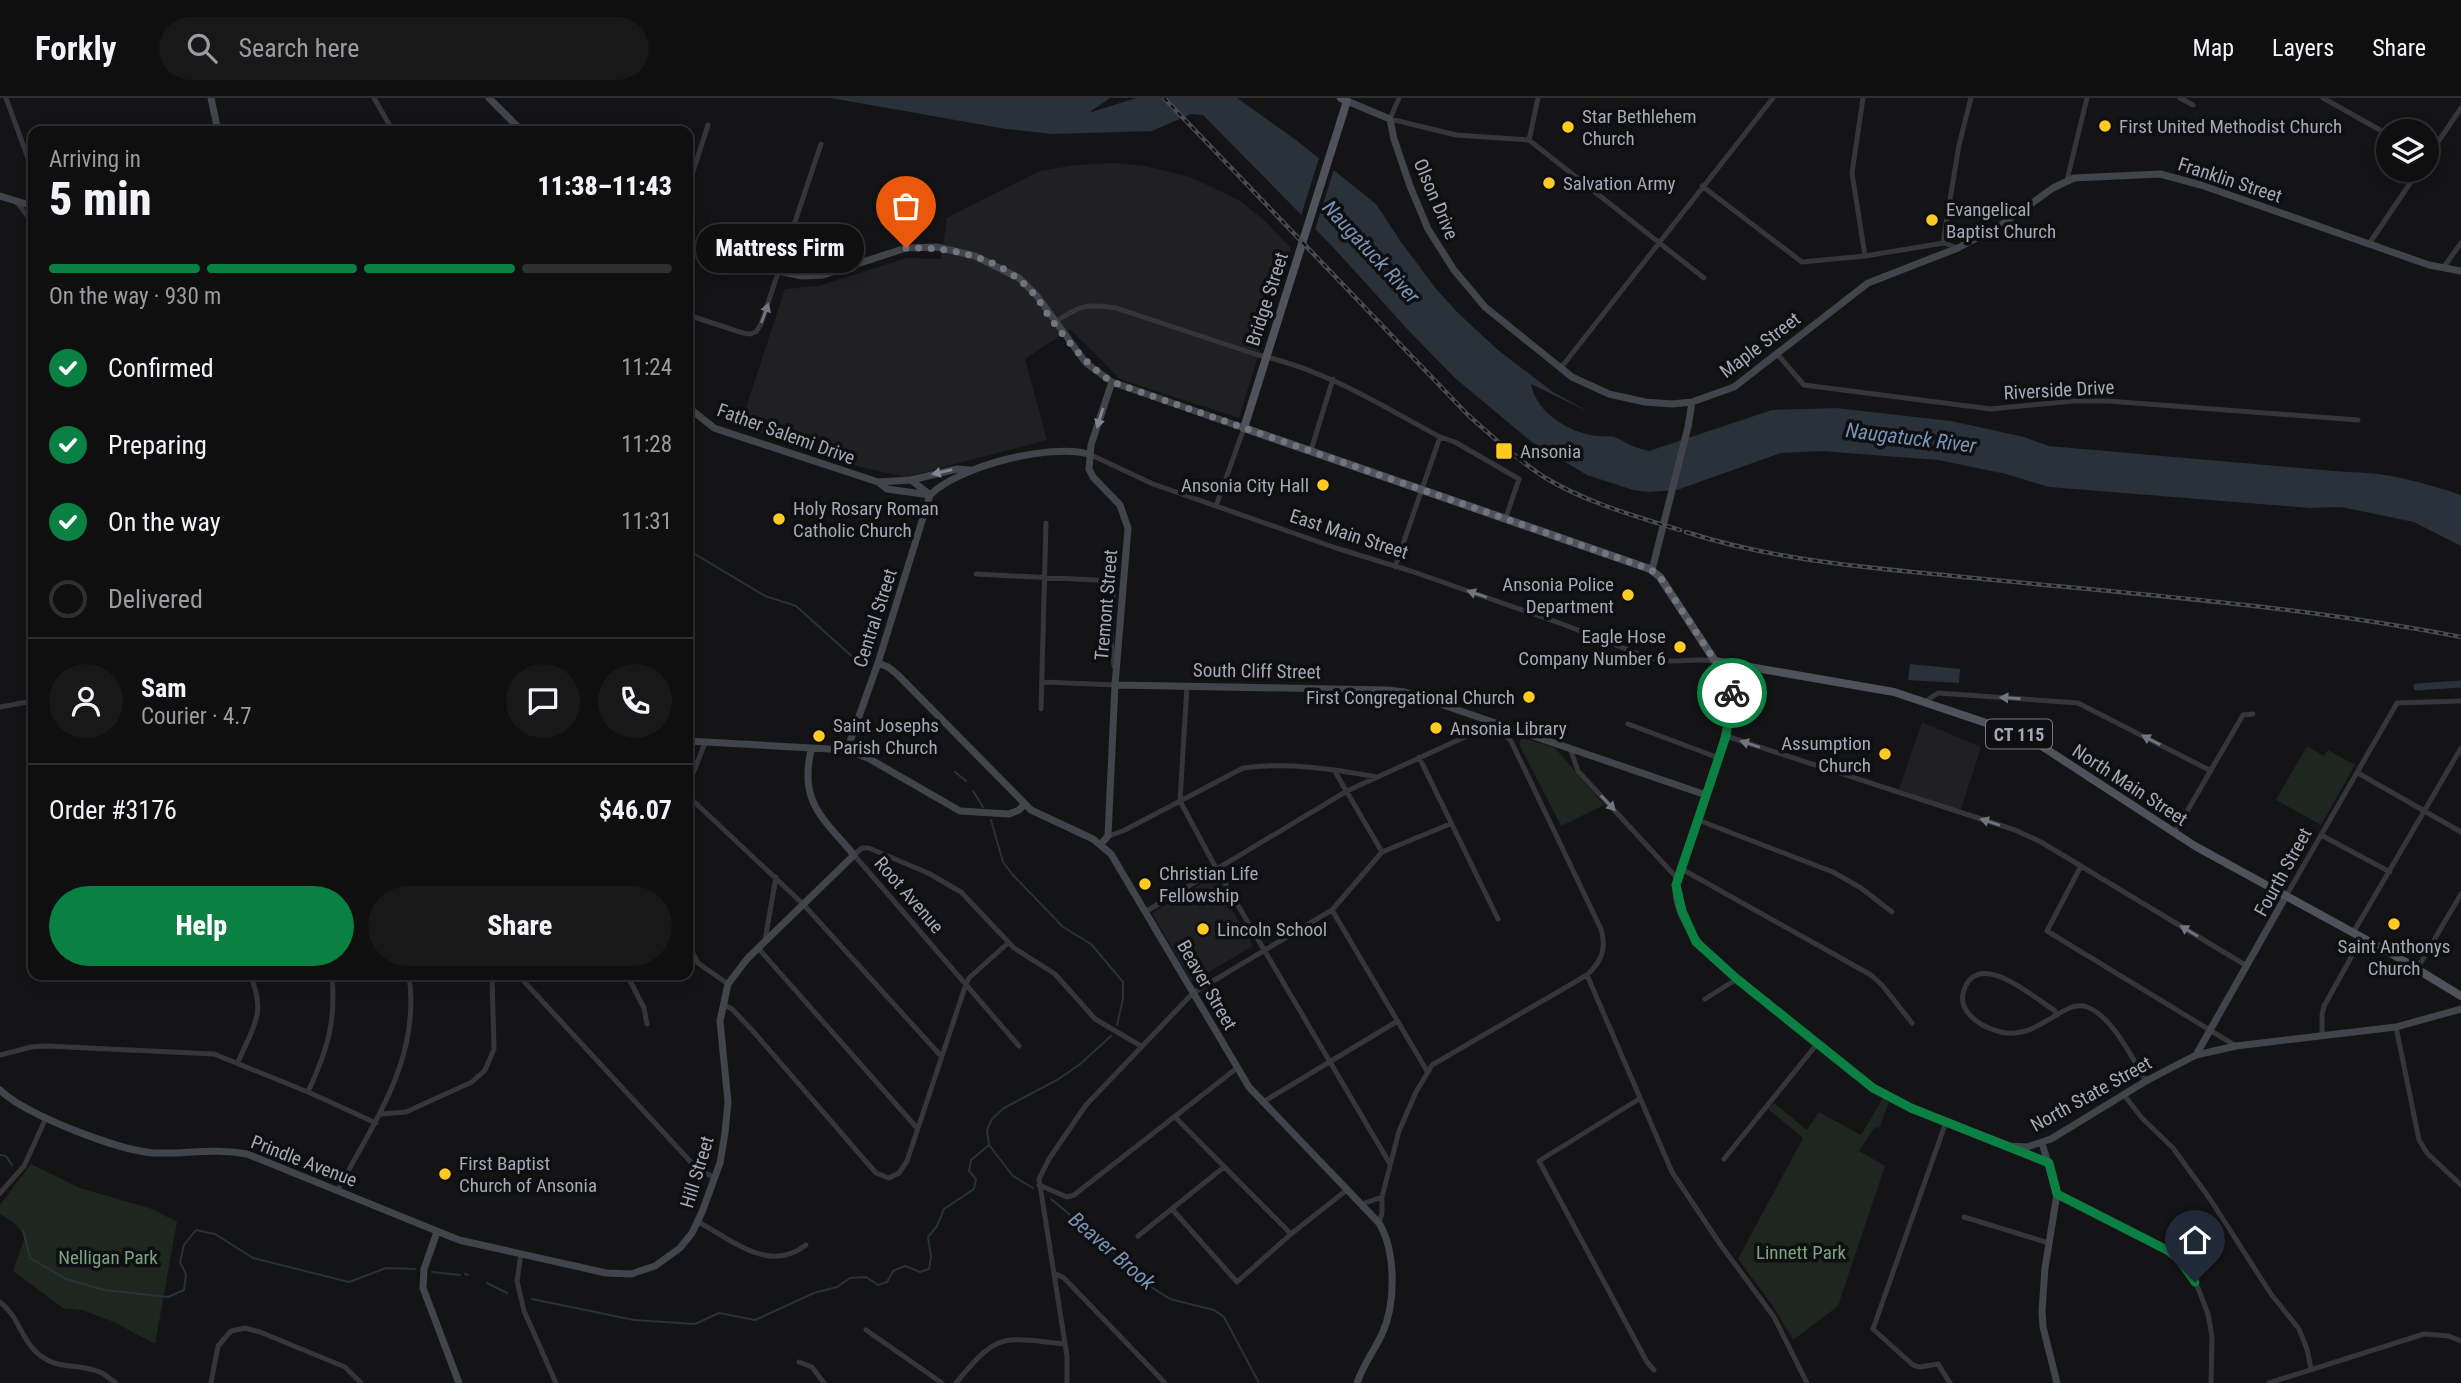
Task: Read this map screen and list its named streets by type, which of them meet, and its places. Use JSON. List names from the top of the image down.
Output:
{
  "streets": {
    "main road": [
      "Franklin Street",
      "Olson Drive",
      "Bridge Street",
      "Maple Street",
      "Father Salemi Drive",
      "East Main Street",
      "Tremont Street",
      "Central Street",
      "South Cliff Street",
      "CT 115",
      "North Main Street",
      "Fourth Street",
      "Root Avenue",
      "Beaver Street",
      "North State Street",
      "Prindle Avenue",
      "Hill Street"
    ],
    "street": ["Riverside Drive"]
  },
  "crossings": [
    ["Bridge Street", "East Main Street"],
    ["Maple Street", "Riverside Drive"],
    ["Father Salemi Drive", "East Main Street"],
    ["Father Salemi Drive", "Central Street"],
    ["East Main Street", "Tremont Street"],
    ["East Main Street", "Central Street"],
    ["East Main Street", "North Main Street"],
    ["Tremont Street", "South Cliff Street"],
    ["Central Street", "Beaver Street"],
    ["North Main Street", "Fourth Street"],
    ["Fourth Street", "North State Street"],
    ["Root Avenue", "Hill Street"],
    ["Prindle Avenue", "Hill Street"]
  ],
  "one_way": ["East Main Street"],
  "water": ["Naugatuck River", "Beaver Brook"],
  "parks": ["Linnett Park", "Nelligan Park"],
  "places": {
    "other": [
      "First United Methodist Church",
      "Star Bethlehem Church",
      "Salvation Army",
      "Evangelical Baptist Church",
      "Mattress Firm",
      "Ansonia City Hall",
      "Holy Rosary Roman Catholic Church",
      "Ansonia Police Department",
      "Eagle Hose Company Number 6",
      "First Congregational Church",
      "Ansonia Library",
      "Saint Josephs Parish Church",
      "Assumption Church",
      "Christian Life Fellowship",
      "Saint Anthonys Church",
      "Lincoln School",
      "First Baptist Church of Ansonia"
    ],
    "transit": ["Ansonia"]
  },
  "page": {
    "header": "Forkly",
    "search": "Search here",
    "nav": ["Map", "Layers", "Share"],
    "heading": ["5 min", "Arriving in", "11:38–11:43"],
    "panel": [
      "Sam",
      "Courier · 4.7",
      "Order #3176",
      "$46.07"
    ],
    "bubble": "Mattress Firm",
    "bar": "On the way · 930 m",
    "list": [
      ["Confirmed", "11:24"],
      ["Preparing", "11:28"],
      ["On the way", "11:31"],
      "Delivered"
    ],
    "buttons": ["Help", "Share"]
  }
}
